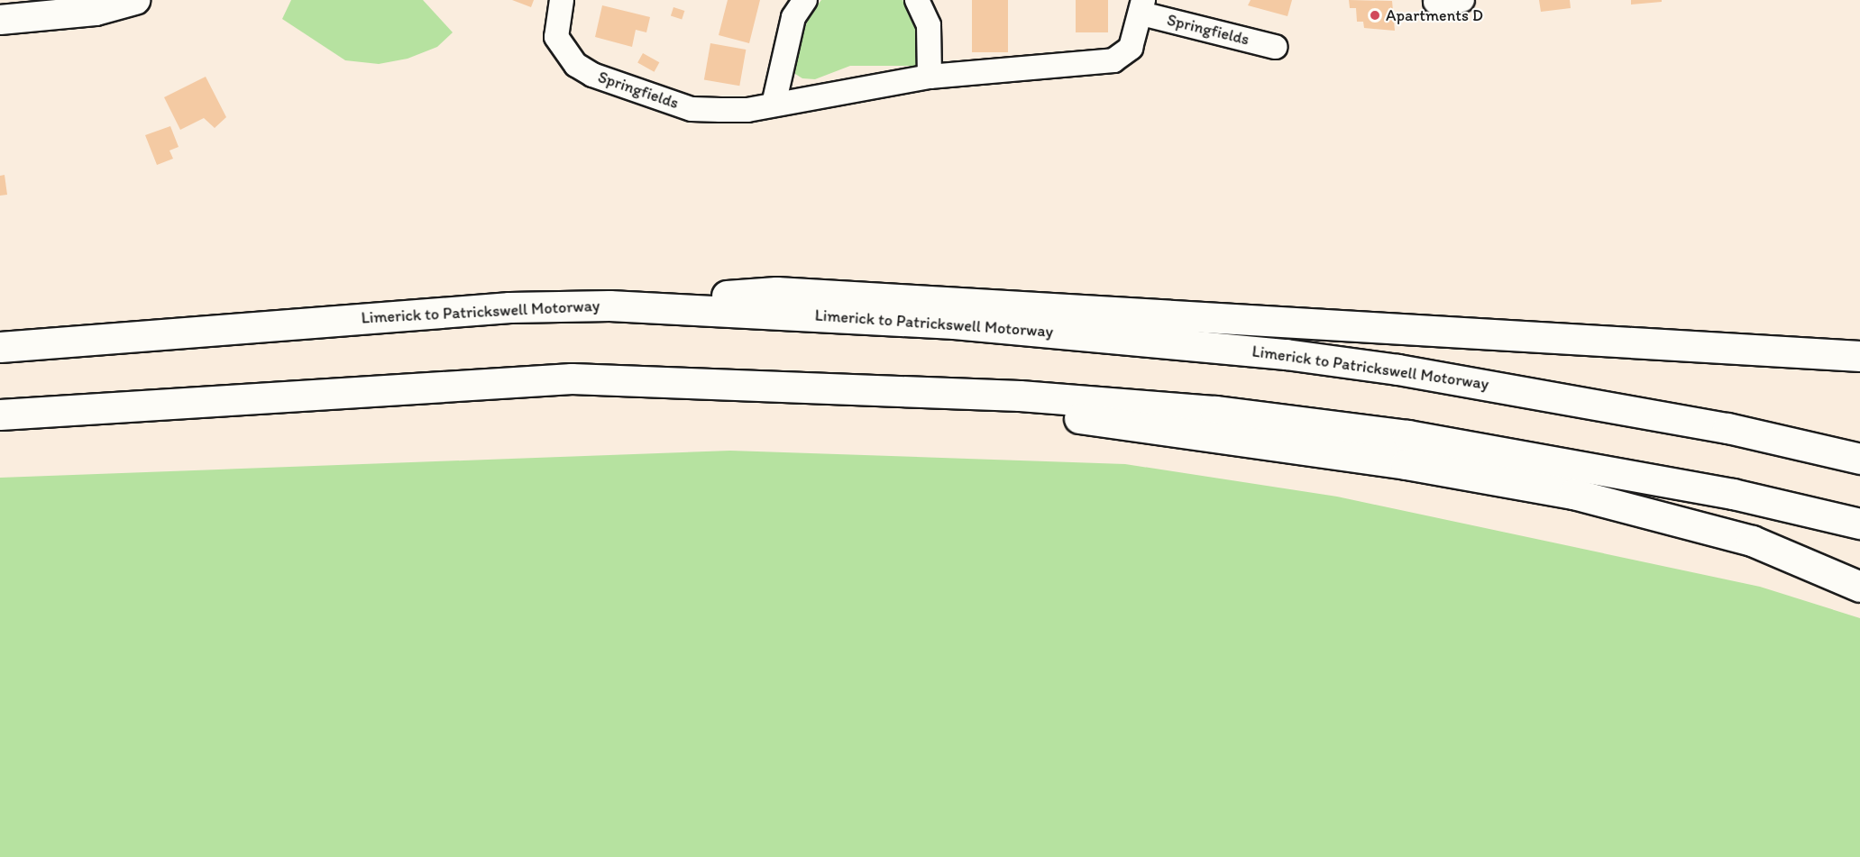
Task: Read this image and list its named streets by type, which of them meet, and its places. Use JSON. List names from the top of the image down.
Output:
{
  "streets": {
    "highway": ["Limerick to Patrickswell Motorway"],
    "street": ["Springfields"]
  },
  "places": ["Apartments D"]
}
